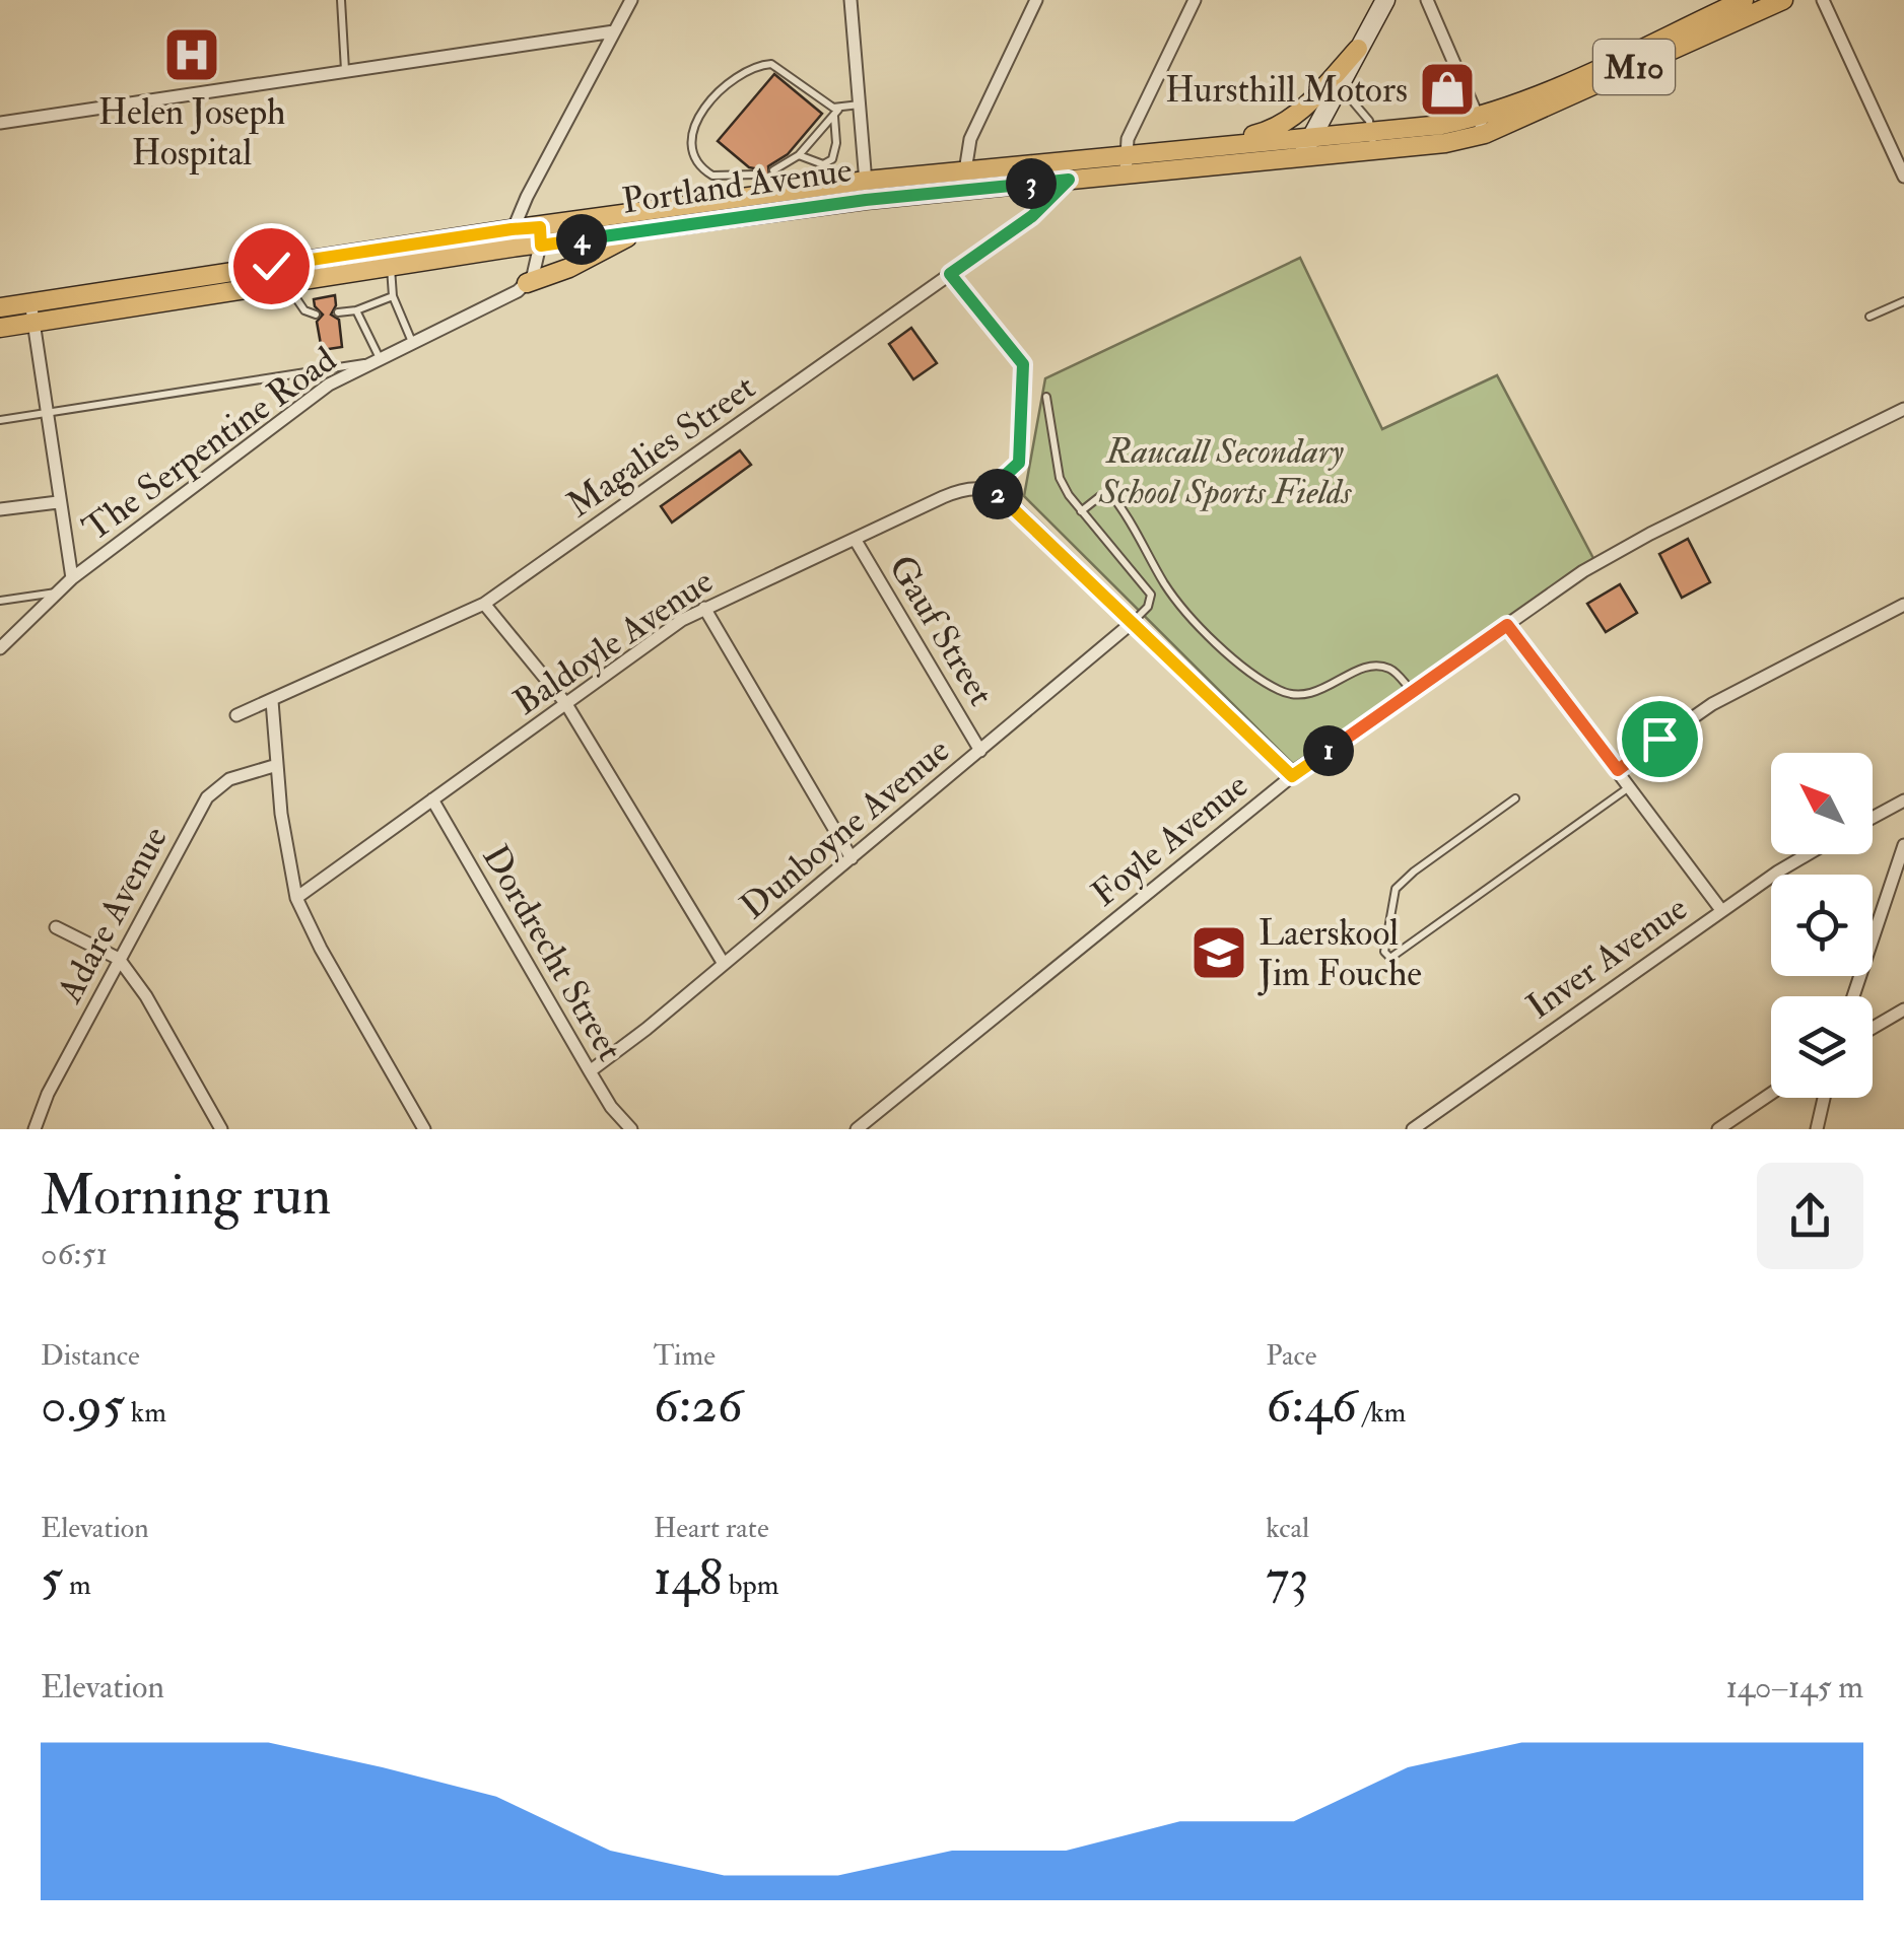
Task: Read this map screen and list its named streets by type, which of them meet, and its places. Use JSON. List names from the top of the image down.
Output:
{
  "streets": {
    "main road": ["M10", "Portland Avenue"],
    "street": [
      "The Serpentine Road",
      "Magalies Street",
      "Gauf Street",
      "Baldoyle Avenue",
      "Dunboyne Avenue",
      "Foyle Avenue",
      "Adare Avenue",
      "Dordrecht Street",
      "Inver Avenue"
    ]
  },
  "crossings": [
    ["M10", "Portland Avenue"],
    ["Portland Avenue", "Magalies Street"],
    ["Gauf Street", "Baldoyle Avenue"],
    ["Gauf Street", "Dunboyne Avenue"],
    ["Baldoyle Avenue", "Dordrecht Street"],
    ["Dunboyne Avenue", "Dordrecht Street"]
  ],
  "parks": ["Raucall Secondary School Sports Fields"],
  "places": {
    "hospital": ["Helen Joseph Hospital"],
    "shop": ["Hursthill Motors"],
    "school or university": ["Laerskool Jim Fouche"]
  },
  "north": "top left",
  "page": {
    "pins": [
      "3",
      "4",
      "2",
      "1"
    ],
    "heading": ["Morning run", "06:51"],
    "stats": [
      ["Distance", "0.95 km"],
      ["Time", "6:26"],
      ["Pace", "6:46 /km"],
      ["Elevation", "5 m"],
      ["Heart rate", "148 bpm"],
      ["kcal", "73"]
    ],
    "chart": ["Elevation", "140–145 m"]
  }
}
